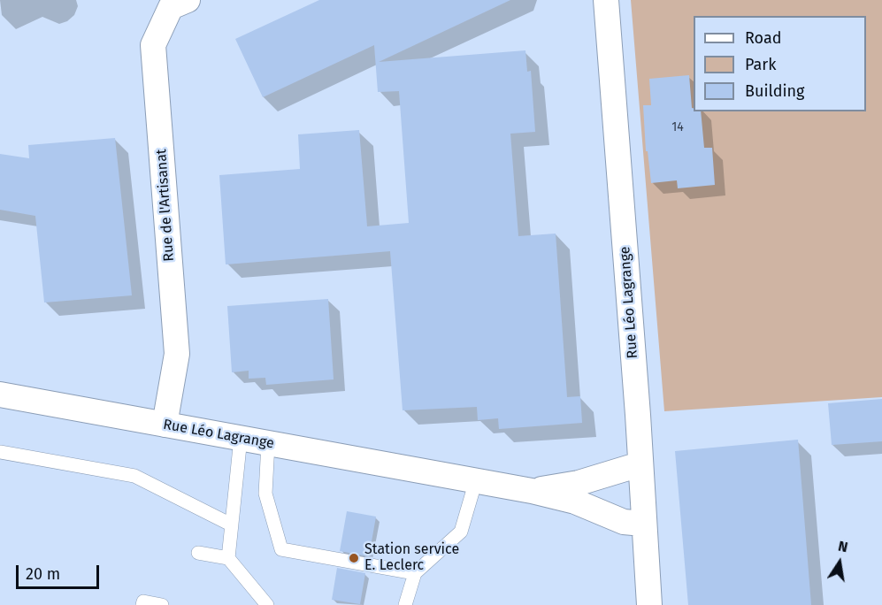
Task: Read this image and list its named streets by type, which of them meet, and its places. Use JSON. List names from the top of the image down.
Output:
{
  "streets": {
    "street": ["Rue de l'Artisanat", "Rue Léo Lagrange"]
  },
  "crossings": [
    ["Rue de l'Artisanat", "Rue Léo Lagrange"]
  ],
  "places": ["Station service E. Leclerc"],
  "house_numbers": ["14"],
  "legend": ["Road", "Park", "Building"],
  "scale_bar": "20 m",
  "north": "top"
}
